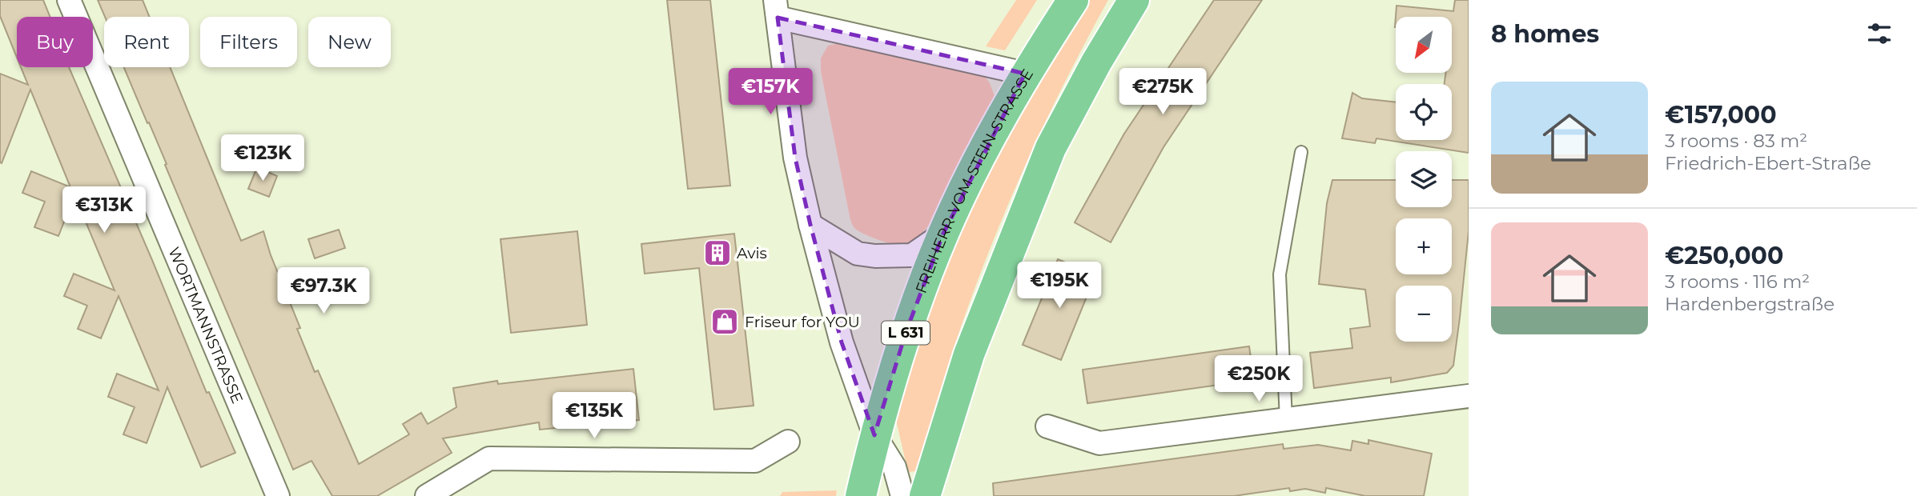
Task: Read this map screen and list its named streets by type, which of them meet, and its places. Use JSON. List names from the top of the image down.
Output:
{
  "streets": {
    "main road": ["FREIHERR-VOM-STEIN-STRASSE", "L 631"],
    "street": ["WORTMANNSTRASSE"]
  },
  "crossings": [
    ["FREIHERR-VOM-STEIN-STRASSE", "L 631"]
  ],
  "places": {
    "building": ["Avis"],
    "shop": ["Friseur for YOU"]
  },
  "north": "bottom left",
  "page": {
    "heading": "8 homes",
    "map_buttons": ["+", "−"],
    "chip": [
      "Buy",
      "Rent",
      "Filters",
      "New"
    ],
    "list": [
      {
        "name": "€157,000",
        "note": "3 rooms · 83 m² · Friedrich-Ebert-Straße"
      },
      {
        "name": "€250,000",
        "note": "3 rooms · 116 m² · Hardenbergstraße"
      }
    ],
    "price": [
      "€157K",
      "€275K",
      "€123K",
      "€313K",
      "€195K",
      "€97.3K",
      "€250K",
      "€135K"
    ]
  }
}
